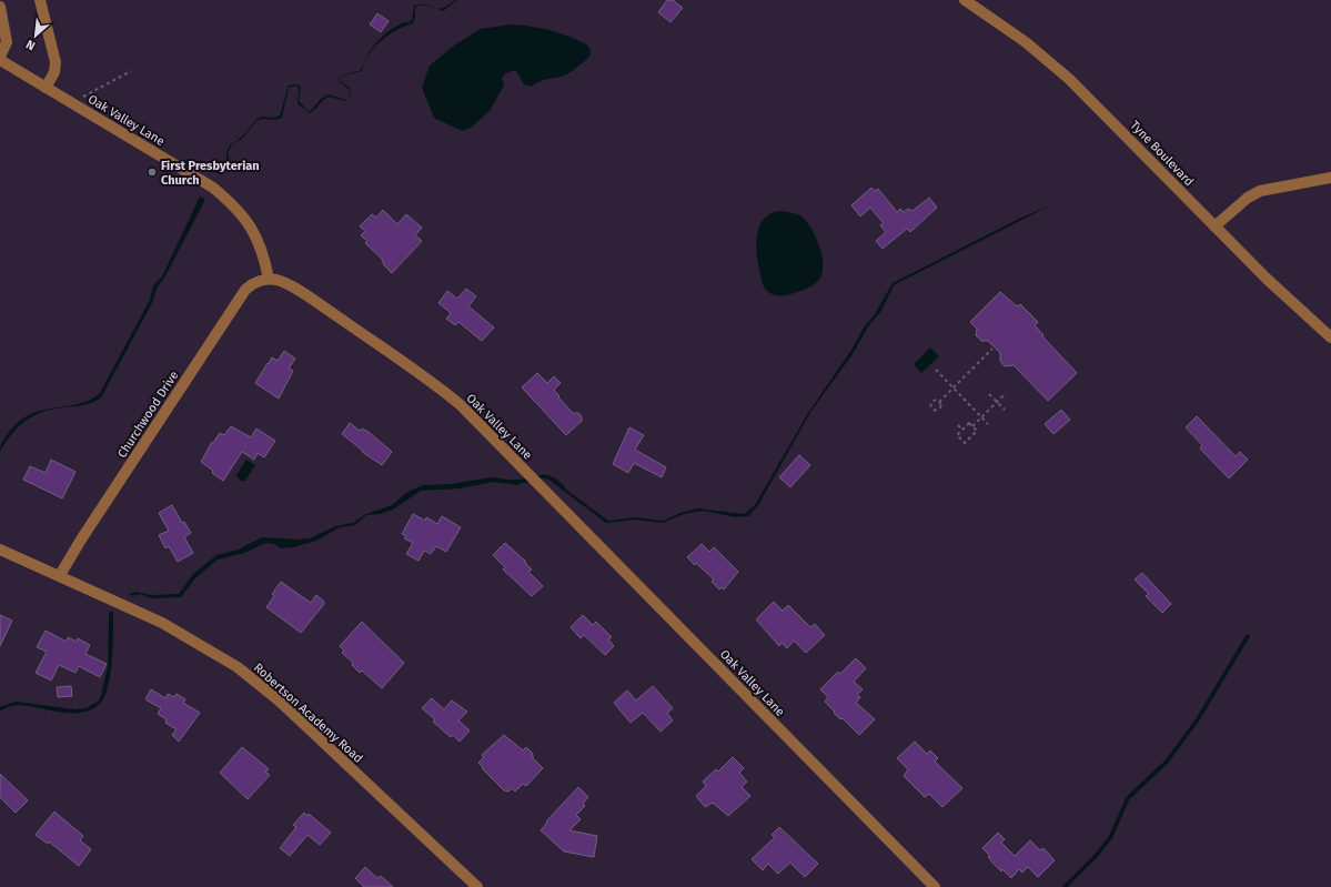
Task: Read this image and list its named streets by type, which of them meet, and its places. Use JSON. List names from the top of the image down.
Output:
{
  "streets": {
    "street": [
      "Oak Valley Lane",
      "Tyne Boulevard",
      "Churchwood Drive",
      "Robertson Academy Road"
    ]
  },
  "crossings": [
    ["Oak Valley Lane", "Churchwood Drive"],
    ["Churchwood Drive", "Robertson Academy Road"]
  ],
  "places": ["First Presbyterian Church"],
  "north": "bottom left"
}
